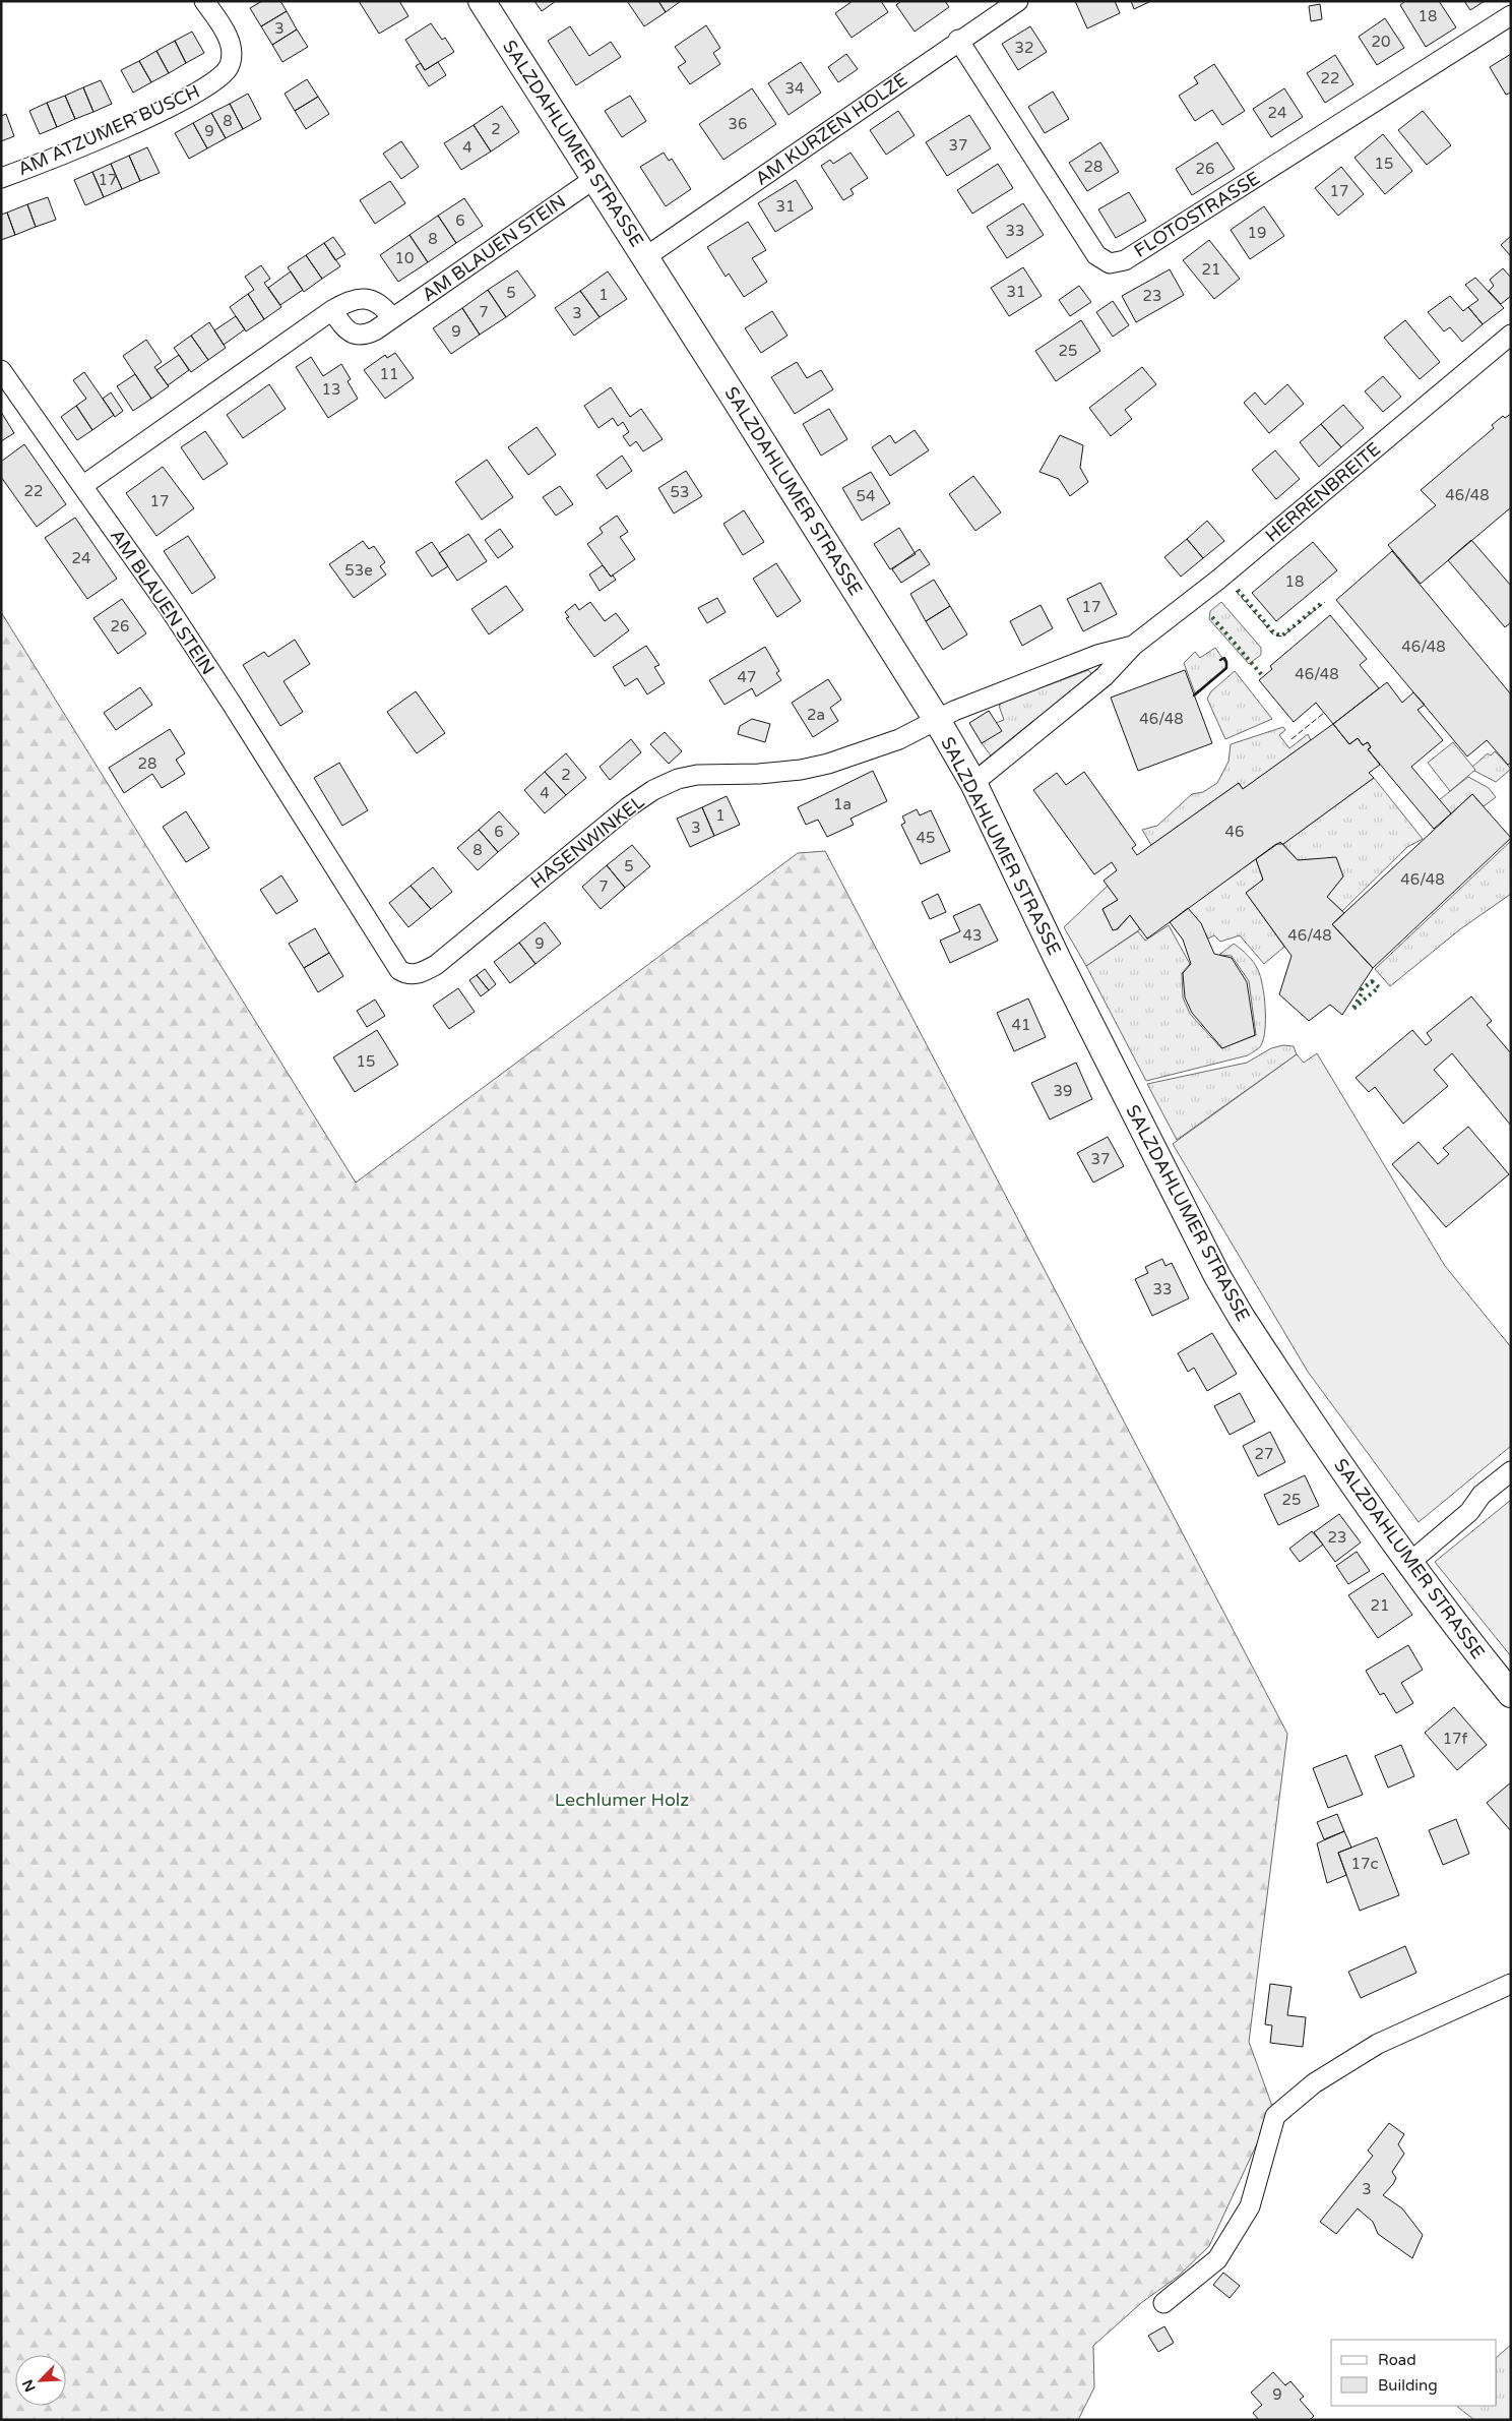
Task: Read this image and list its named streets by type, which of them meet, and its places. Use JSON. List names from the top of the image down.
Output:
{
  "streets": {
    "main road": ["SALZDAHLUMER STRASSE"],
    "street": [
      "AM KURZEN HOLZE",
      "AM ATZUMER BUSCH",
      "FLOTOSTRASSE",
      "AM BLAUEN STEIN",
      "HERRENBREITE",
      "HASENWINKEL"
    ]
  },
  "crossings": [
    ["AM KURZEN HOLZE", "SALZDAHLUMER STRASSE"],
    ["AM KURZEN HOLZE", "FLOTOSTRASSE"],
    ["SALZDAHLUMER STRASSE", "AM BLAUEN STEIN"],
    ["SALZDAHLUMER STRASSE", "HERRENBREITE"],
    ["SALZDAHLUMER STRASSE", "HASENWINKEL"],
    ["AM BLAUEN STEIN", "HASENWINKEL"],
    ["HERRENBREITE", "HASENWINKEL"]
  ],
  "parks": ["Lechlumer Holz"],
  "house_numbers": [
    "18",
    "3",
    "20",
    "32",
    "22",
    "34",
    "24",
    "8",
    "36",
    "2",
    "9",
    "37",
    "4",
    "15",
    "28",
    "26",
    "17",
    "17",
    "31",
    "6",
    "33",
    "19",
    "8",
    "10",
    "21",
    "31",
    "5",
    "1",
    "23",
    "7",
    "3",
    "9",
    "25",
    "11",
    "13",
    "22",
    "53",
    "46/48",
    "54",
    "17",
    "24",
    "53e",
    "18",
    "17",
    "26",
    "46/48",
    "46/48",
    "47",
    "2a",
    "46/48",
    "28",
    "2",
    "4",
    "1a",
    "1",
    "3",
    "6",
    "46",
    "45",
    "8",
    "5",
    "46/48",
    "7",
    "43",
    "46/48",
    "9",
    "41",
    "15",
    "39",
    "37",
    "33",
    "27",
    "25",
    "23",
    "21",
    "17f",
    "17c",
    "3",
    "9"
  ],
  "legend": ["Road", "Building"],
  "north": "bottom left"
}
